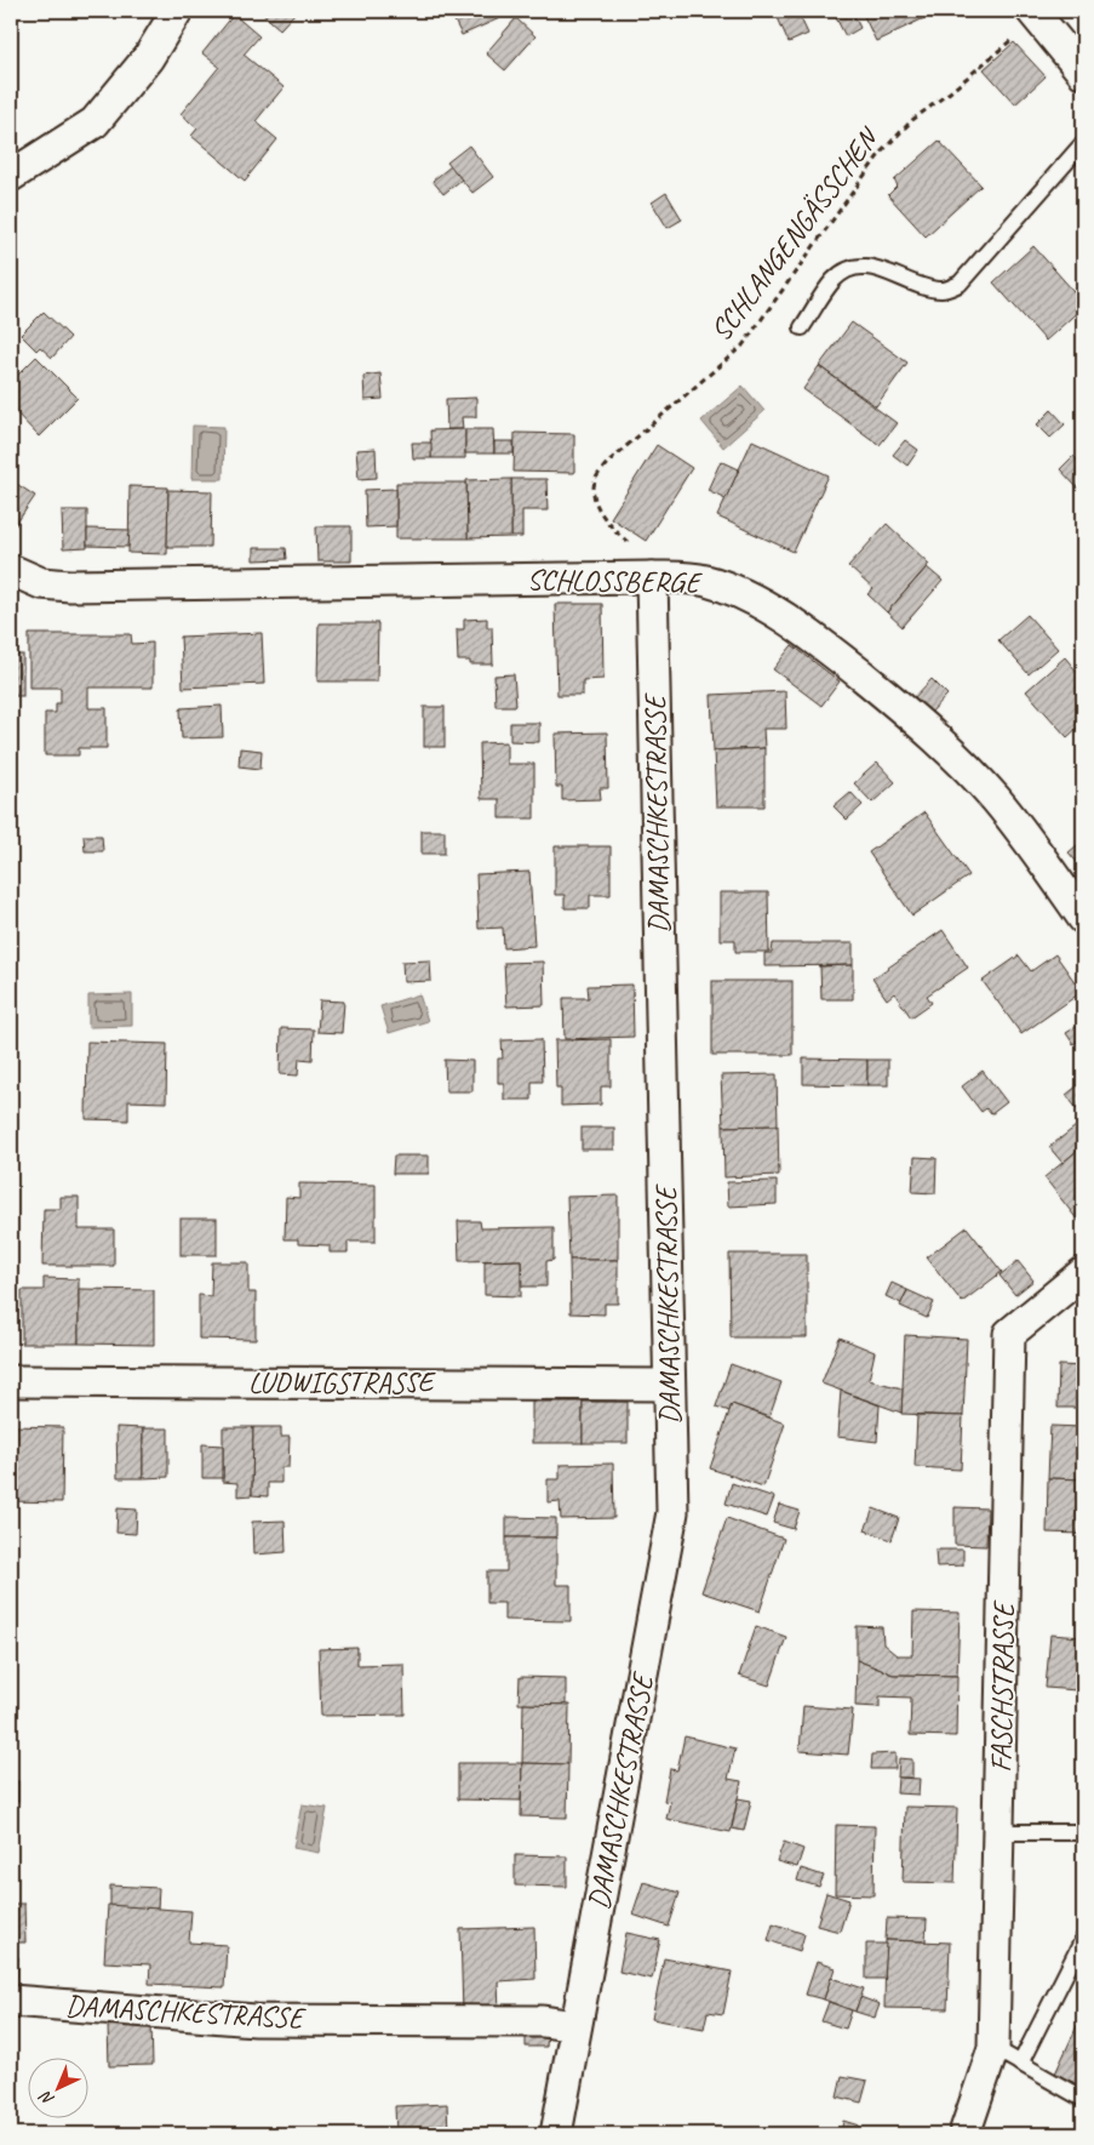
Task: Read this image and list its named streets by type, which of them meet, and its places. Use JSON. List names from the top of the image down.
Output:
{
  "streets": {
    "street": [
      "SCHLOSSBERGE",
      "DAMASCHKESTRASSE",
      "LUDWIGSTRASSE",
      "FASCHSTRASSE"
    ],
    "path": ["SCHLANGENGÄSSCHEN"]
  },
  "crossings": [
    ["SCHLANGENGÄSSCHEN", "SCHLOSSBERGE"],
    ["SCHLANGENGÄSSCHEN", "DAMASCHKESTRASSE"],
    ["SCHLOSSBERGE", "DAMASCHKESTRASSE"],
    ["DAMASCHKESTRASSE", "LUDWIGSTRASSE"]
  ],
  "north": "bottom left"
}
